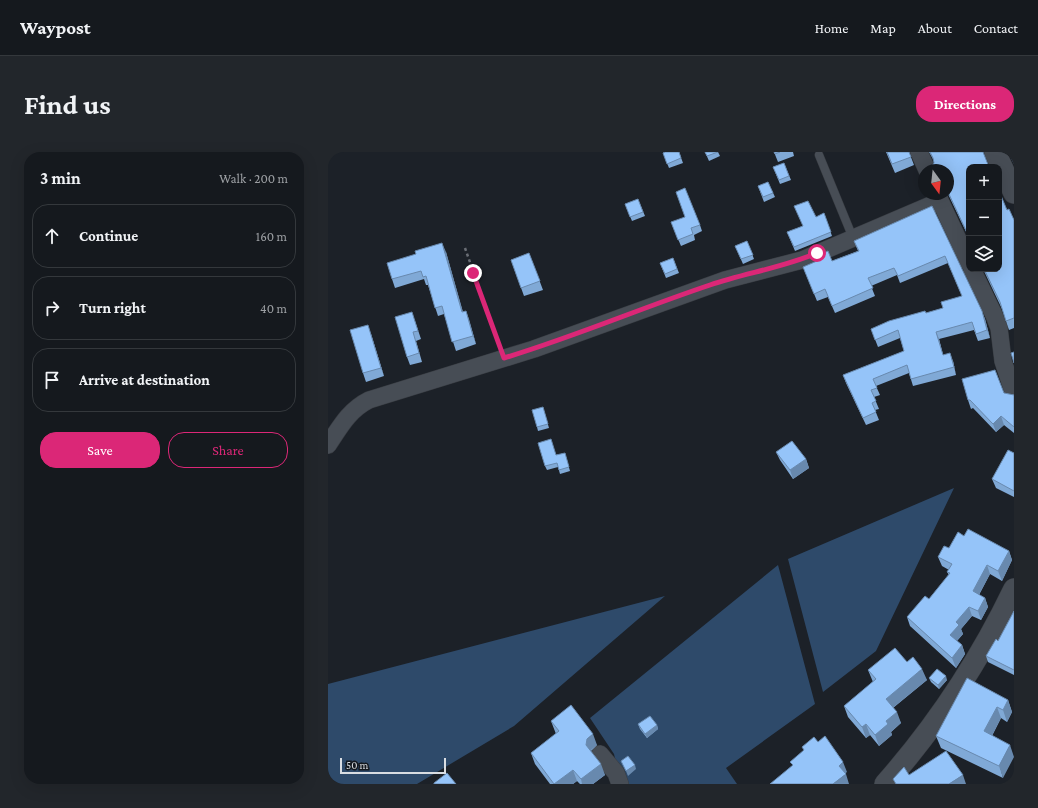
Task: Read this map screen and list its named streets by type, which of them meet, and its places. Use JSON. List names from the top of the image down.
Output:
{
  "scale_bar": "50 m",
  "north": "bottom",
  "page": {
    "header": "Waypost",
    "nav": [
      "Home",
      "Map",
      "About",
      "Contact"
    ],
    "buttons": [
      "Directions",
      ["Save", "Share"]
    ],
    "title": "Find us",
    "heading": ["3 min", "Walk · 200 m"],
    "map_buttons": ["+", "−"],
    "list": [
      ["Continue", "160 m"],
      ["Turn right", "40 m"],
      "Arrive at destination"
    ],
    "scale": "50 m"
  }
}
